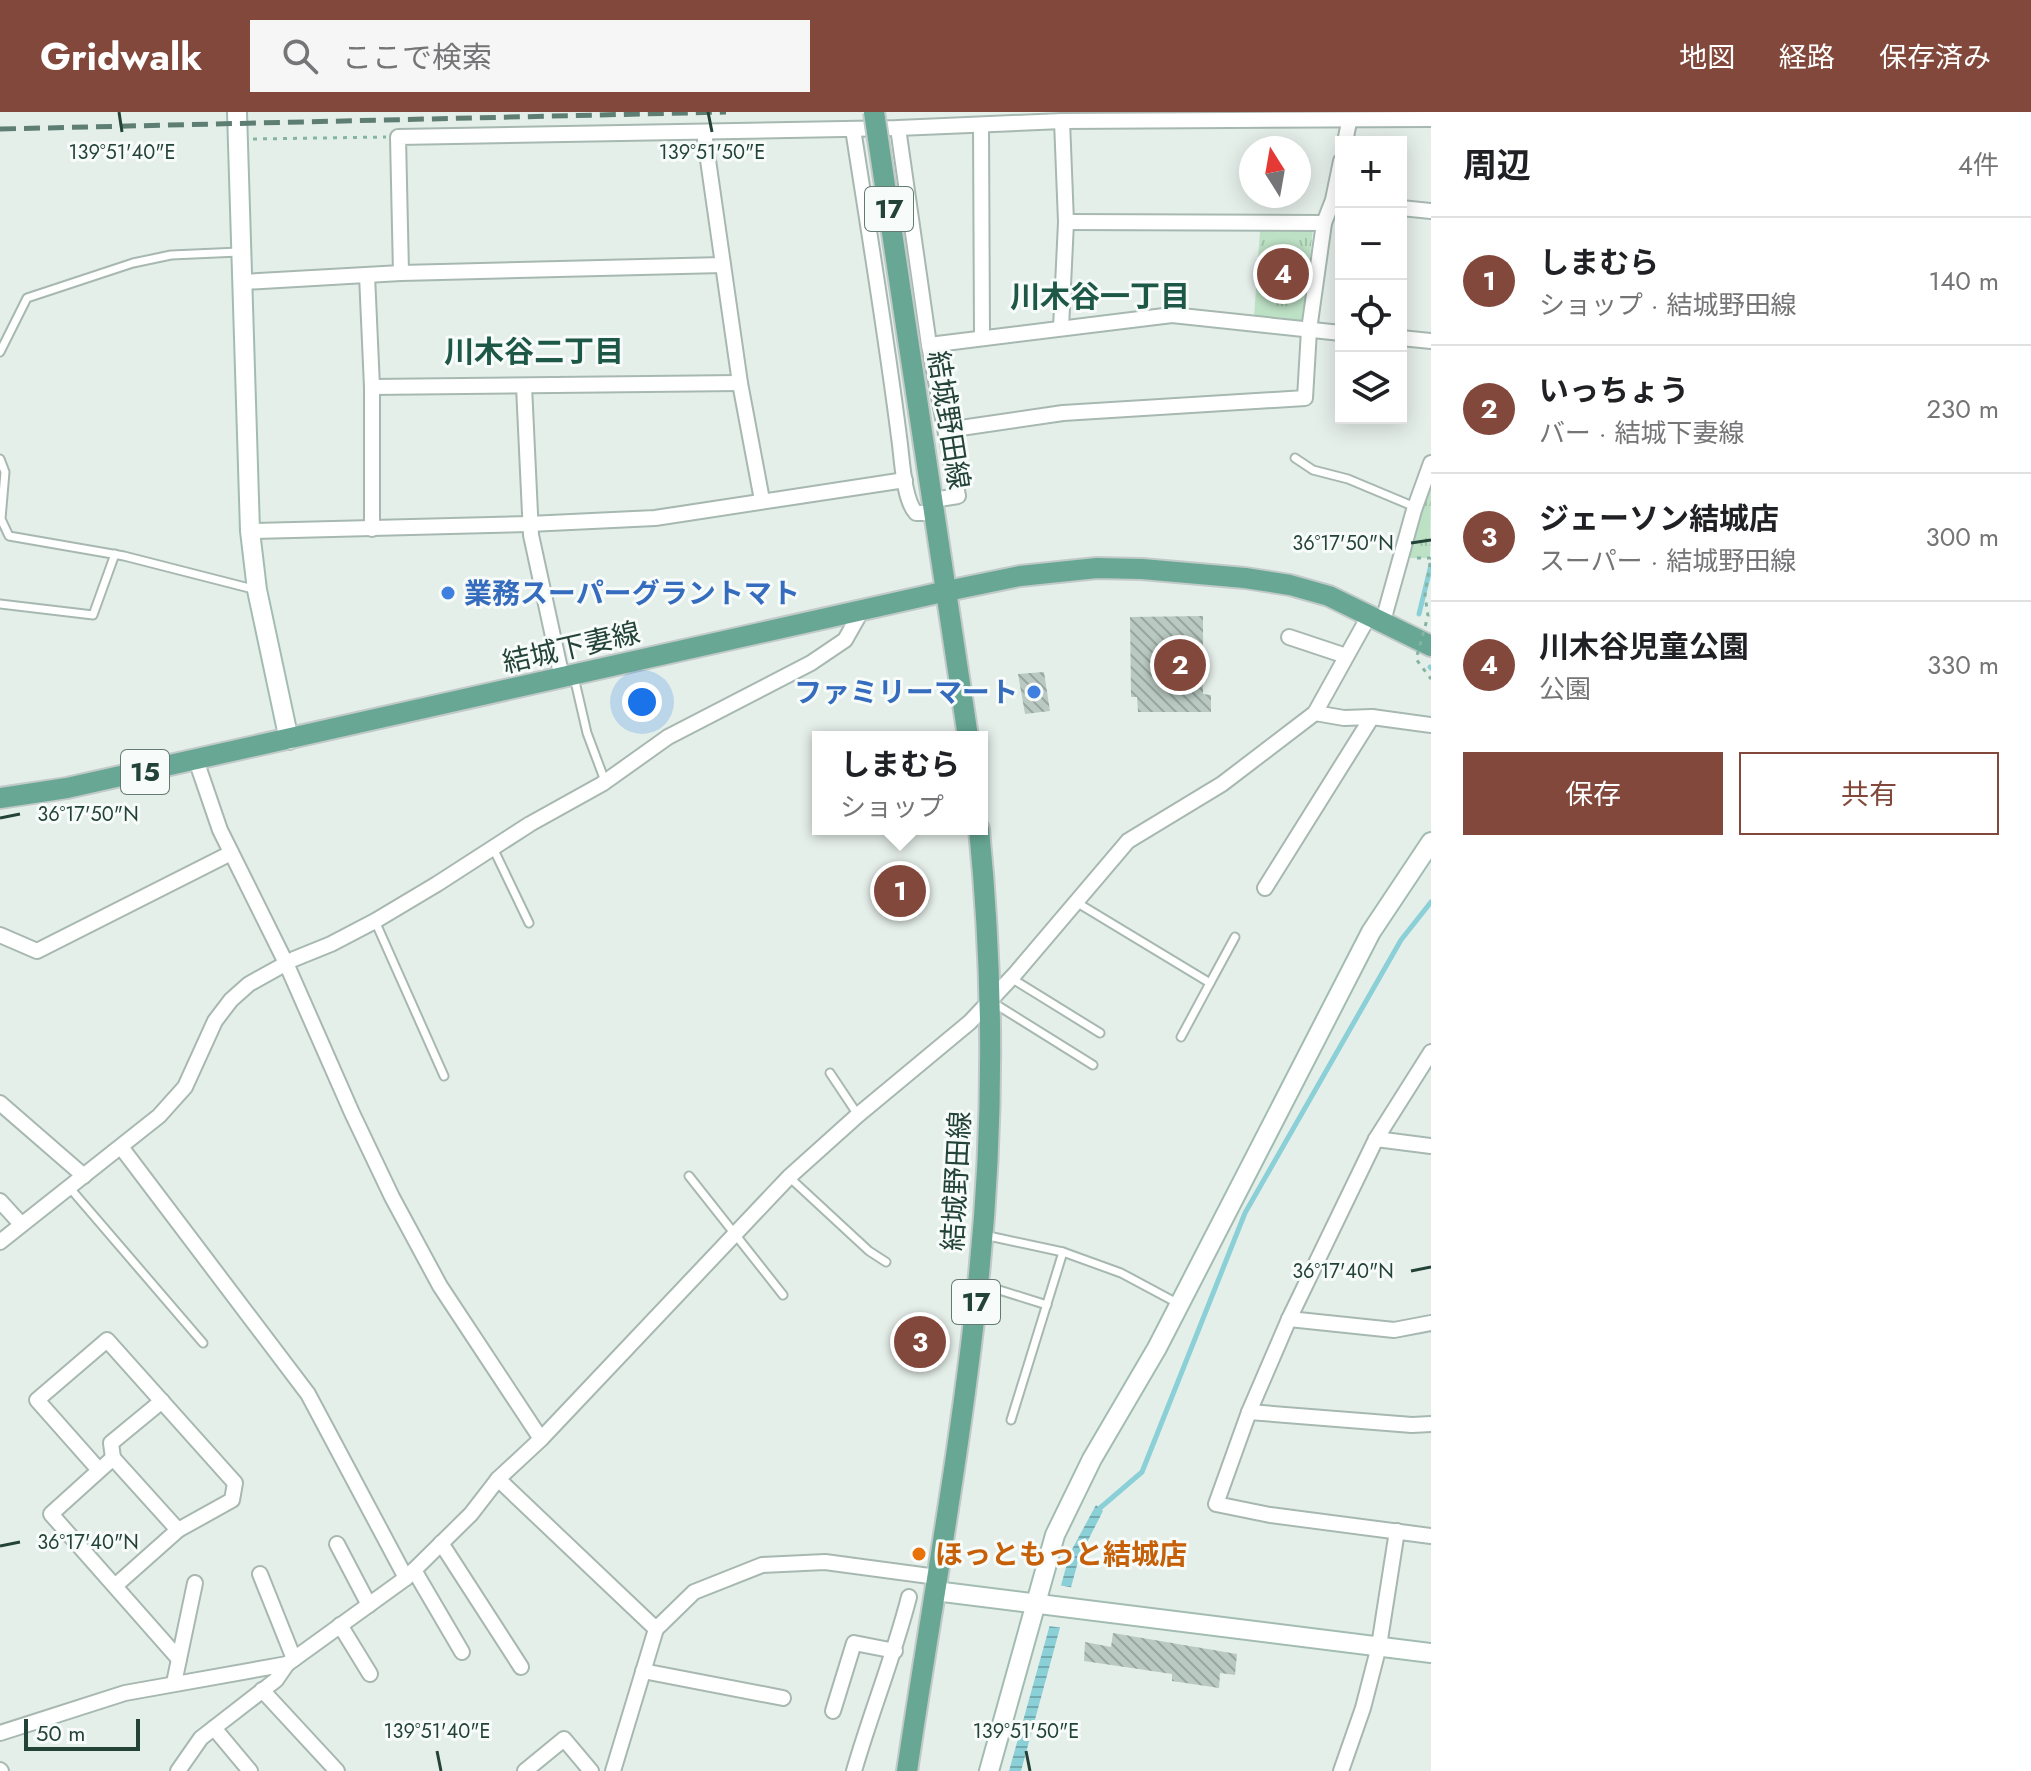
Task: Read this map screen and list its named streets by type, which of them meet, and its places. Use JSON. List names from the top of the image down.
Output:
{
  "streets": {
    "main road": [
      "17",
      "結城野田線",
      "結城下妻線",
      "15"
    ]
  },
  "crossings": [
    ["結城野田線", "結城下妻線"]
  ],
  "districts": ["川木谷一丁目", "川木谷二丁目"],
  "places": ["業務スーパーグラントマト", "ファミリーマート", "ほっともっと結城店"],
  "scale_bar": "50 m",
  "north": "top",
  "page": {
    "header": "Gridwalk",
    "search": "ここで検索",
    "nav": ["地図", "経路", "保存済み"],
    "heading": ["周辺", "4件"],
    "map_buttons": ["+", "−"],
    "list": [
      {
        "mark": "1",
        "name": "しまむら",
        "note": "ショップ · 結城野田線",
        "value": "140 m"
      },
      {
        "mark": "2",
        "name": "いっちょう",
        "note": "バー · 結城下妻線",
        "value": "230 m"
      },
      {
        "mark": "3",
        "name": "ジェーソン結城店",
        "note": "スーパー · 結城野田線",
        "value": "300 m"
      },
      {
        "mark": "4",
        "name": "川木谷児童公園",
        "note": "公園",
        "value": "330 m"
      }
    ],
    "pins": [
      "4",
      "2",
      "1",
      "3"
    ],
    "buttons": ["保存", "共有"],
    "popup": ["しまむら", "ショップ"],
    "scale": "50 m"
  },
  "coordinates": [
    "139°51'40\"E",
    "139°51'50\"E",
    "36°17'50\"N",
    "36°17'40\"N"
  ]
}
